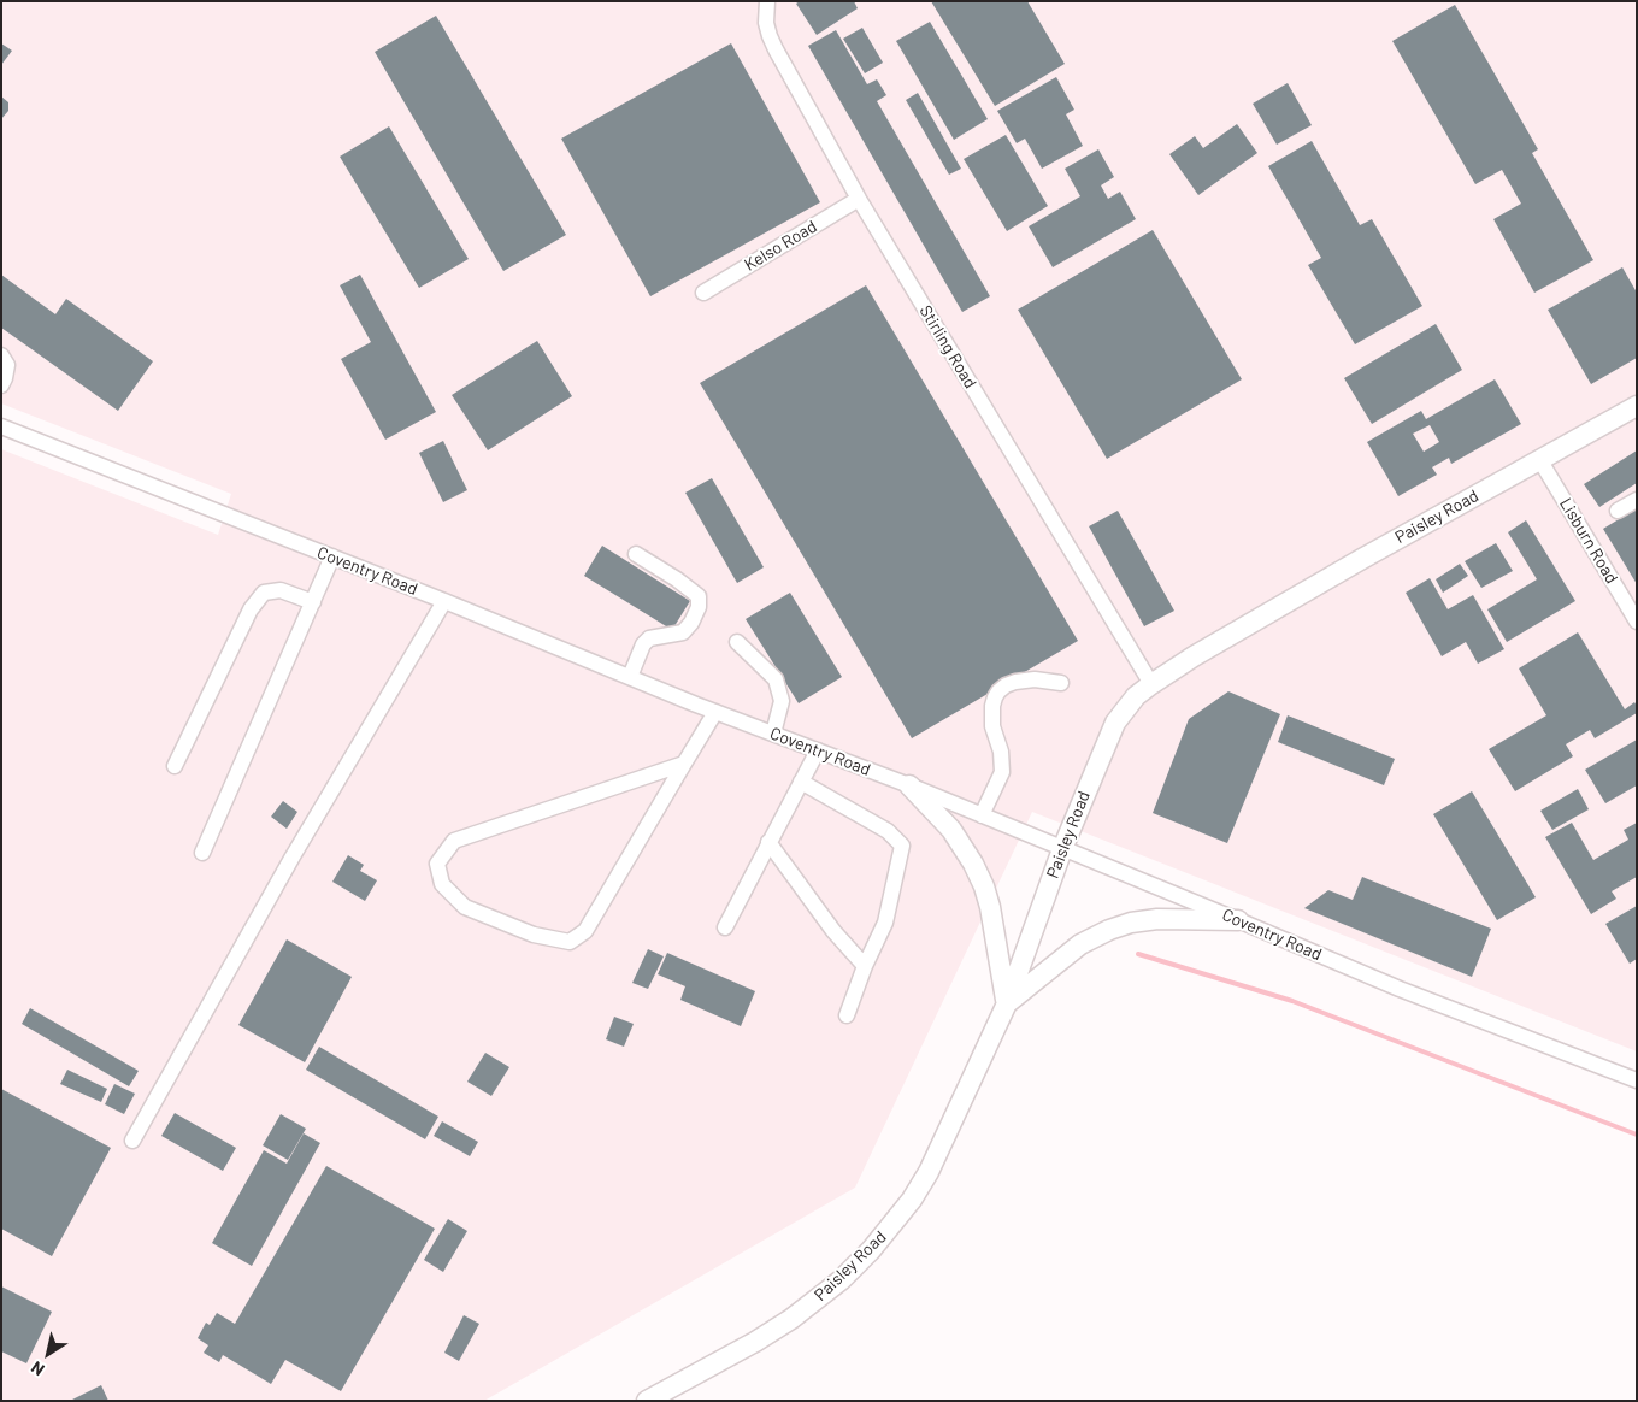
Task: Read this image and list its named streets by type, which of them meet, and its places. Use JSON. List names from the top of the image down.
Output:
{
  "streets": {
    "main road": ["Paisley Road"],
    "street": [
      "Kelso Road",
      "Stirling Road",
      "Lisburn Road",
      "Coventry Road"
    ]
  },
  "crossings": [
    ["Kelso Road", "Stirling Road"],
    ["Stirling Road", "Paisley Road"],
    ["Paisley Road", "Lisburn Road"],
    ["Paisley Road", "Coventry Road"]
  ],
  "north": "bottom left"
}
